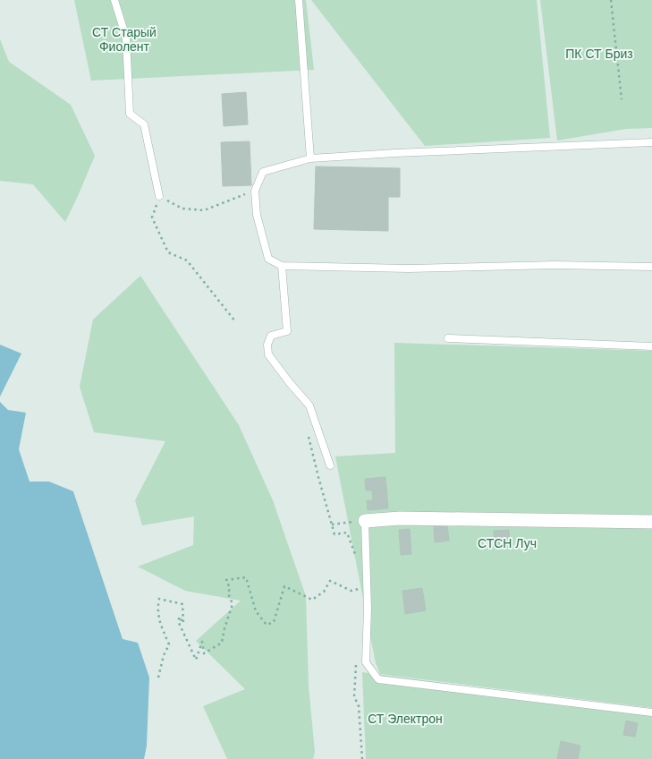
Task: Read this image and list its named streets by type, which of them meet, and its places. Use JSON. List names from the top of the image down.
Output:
{
  "parks": [
    "СТ Старый Фиолент",
    "ПК СТ Бриз",
    "СТСН Луч",
    "СТ Электрон"
  ]
}
